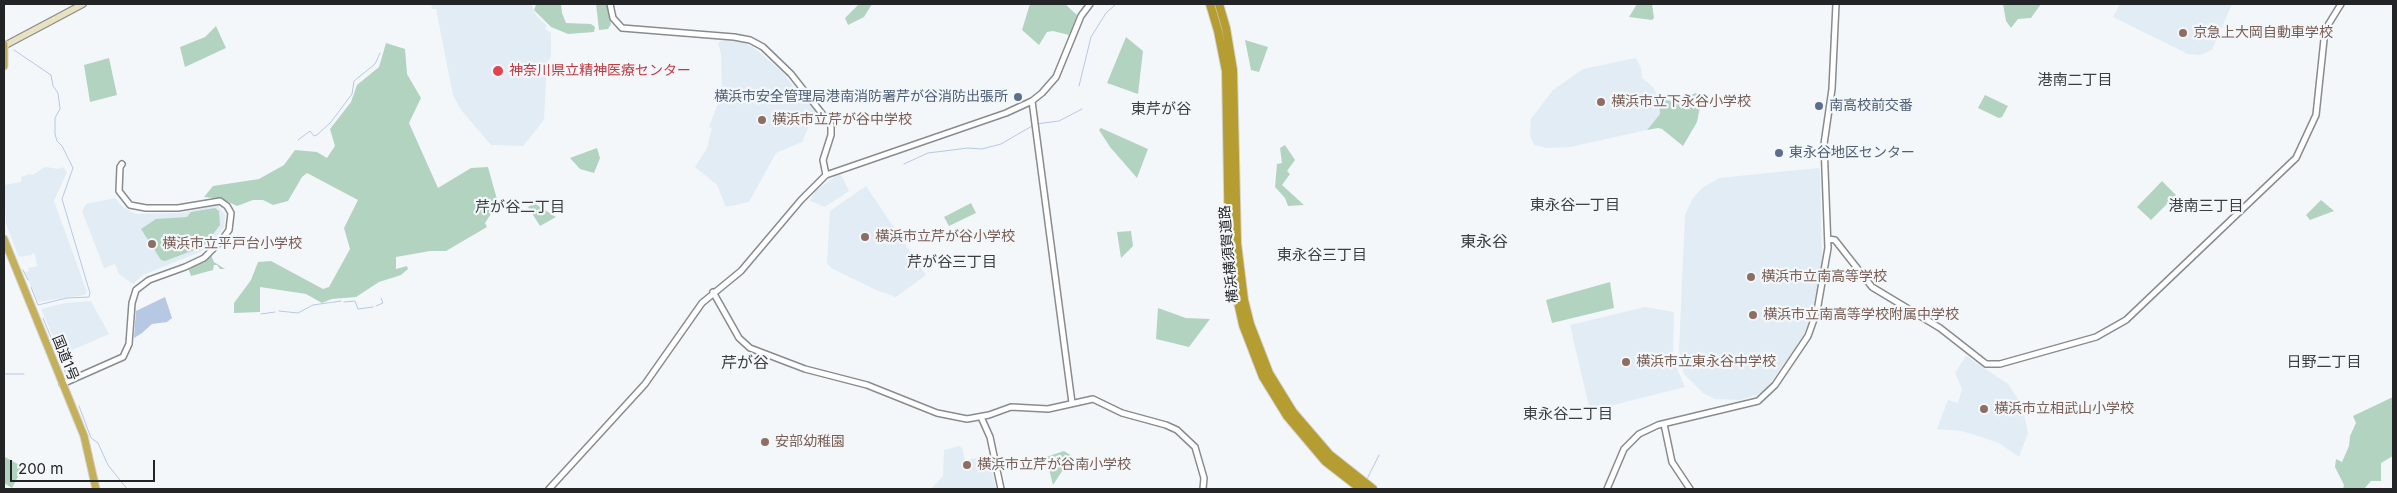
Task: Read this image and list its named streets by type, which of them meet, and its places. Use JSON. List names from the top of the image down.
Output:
{
  "streets": {
    "highway": ["横浜横須賀道路", "国道1号"]
  },
  "districts": [
    "港南二丁目",
    "東芹が谷",
    "東永谷一丁目",
    "港南三丁目",
    "芹が谷二丁目",
    "東永谷",
    "東永谷三丁目",
    "芹が谷三丁目",
    "日野二丁目",
    "芹が谷",
    "東永谷二丁目"
  ],
  "places": [
    "京急上大岡自動車学校",
    "神奈川県立精神医療センター",
    "横浜市安全管理局港南消防署芹が谷消防出張所",
    "横浜市立下永谷小学校",
    "南高校前交番",
    "横浜市立芹が谷中学校",
    "東永谷地区センター",
    "横浜市立芹が谷小学校",
    "横浜市立平戸台小学校",
    "横浜市立南高等学校",
    "横浜市立南高等学校附属中学校",
    "横浜市立東永谷中学校",
    "横浜市立相武山小学校",
    "安部幼稚園",
    "横浜市立芹が谷南小学校"
  ],
  "scale_bar": "200 m"
}
